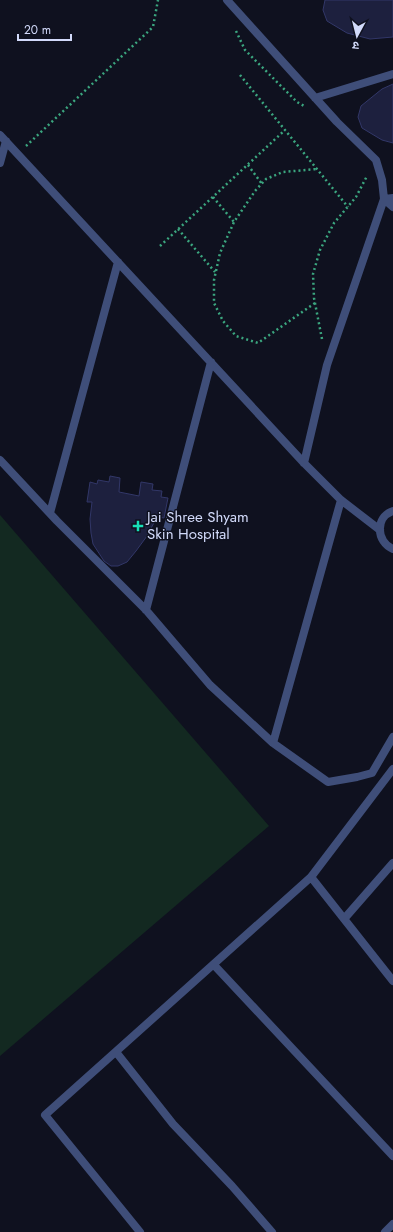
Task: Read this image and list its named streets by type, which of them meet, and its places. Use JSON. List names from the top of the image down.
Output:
{
  "places": {
    "health": ["Jai Shree Shyam Skin Hospital"]
  },
  "scale_bar": "20 m",
  "north": "bottom"
}
